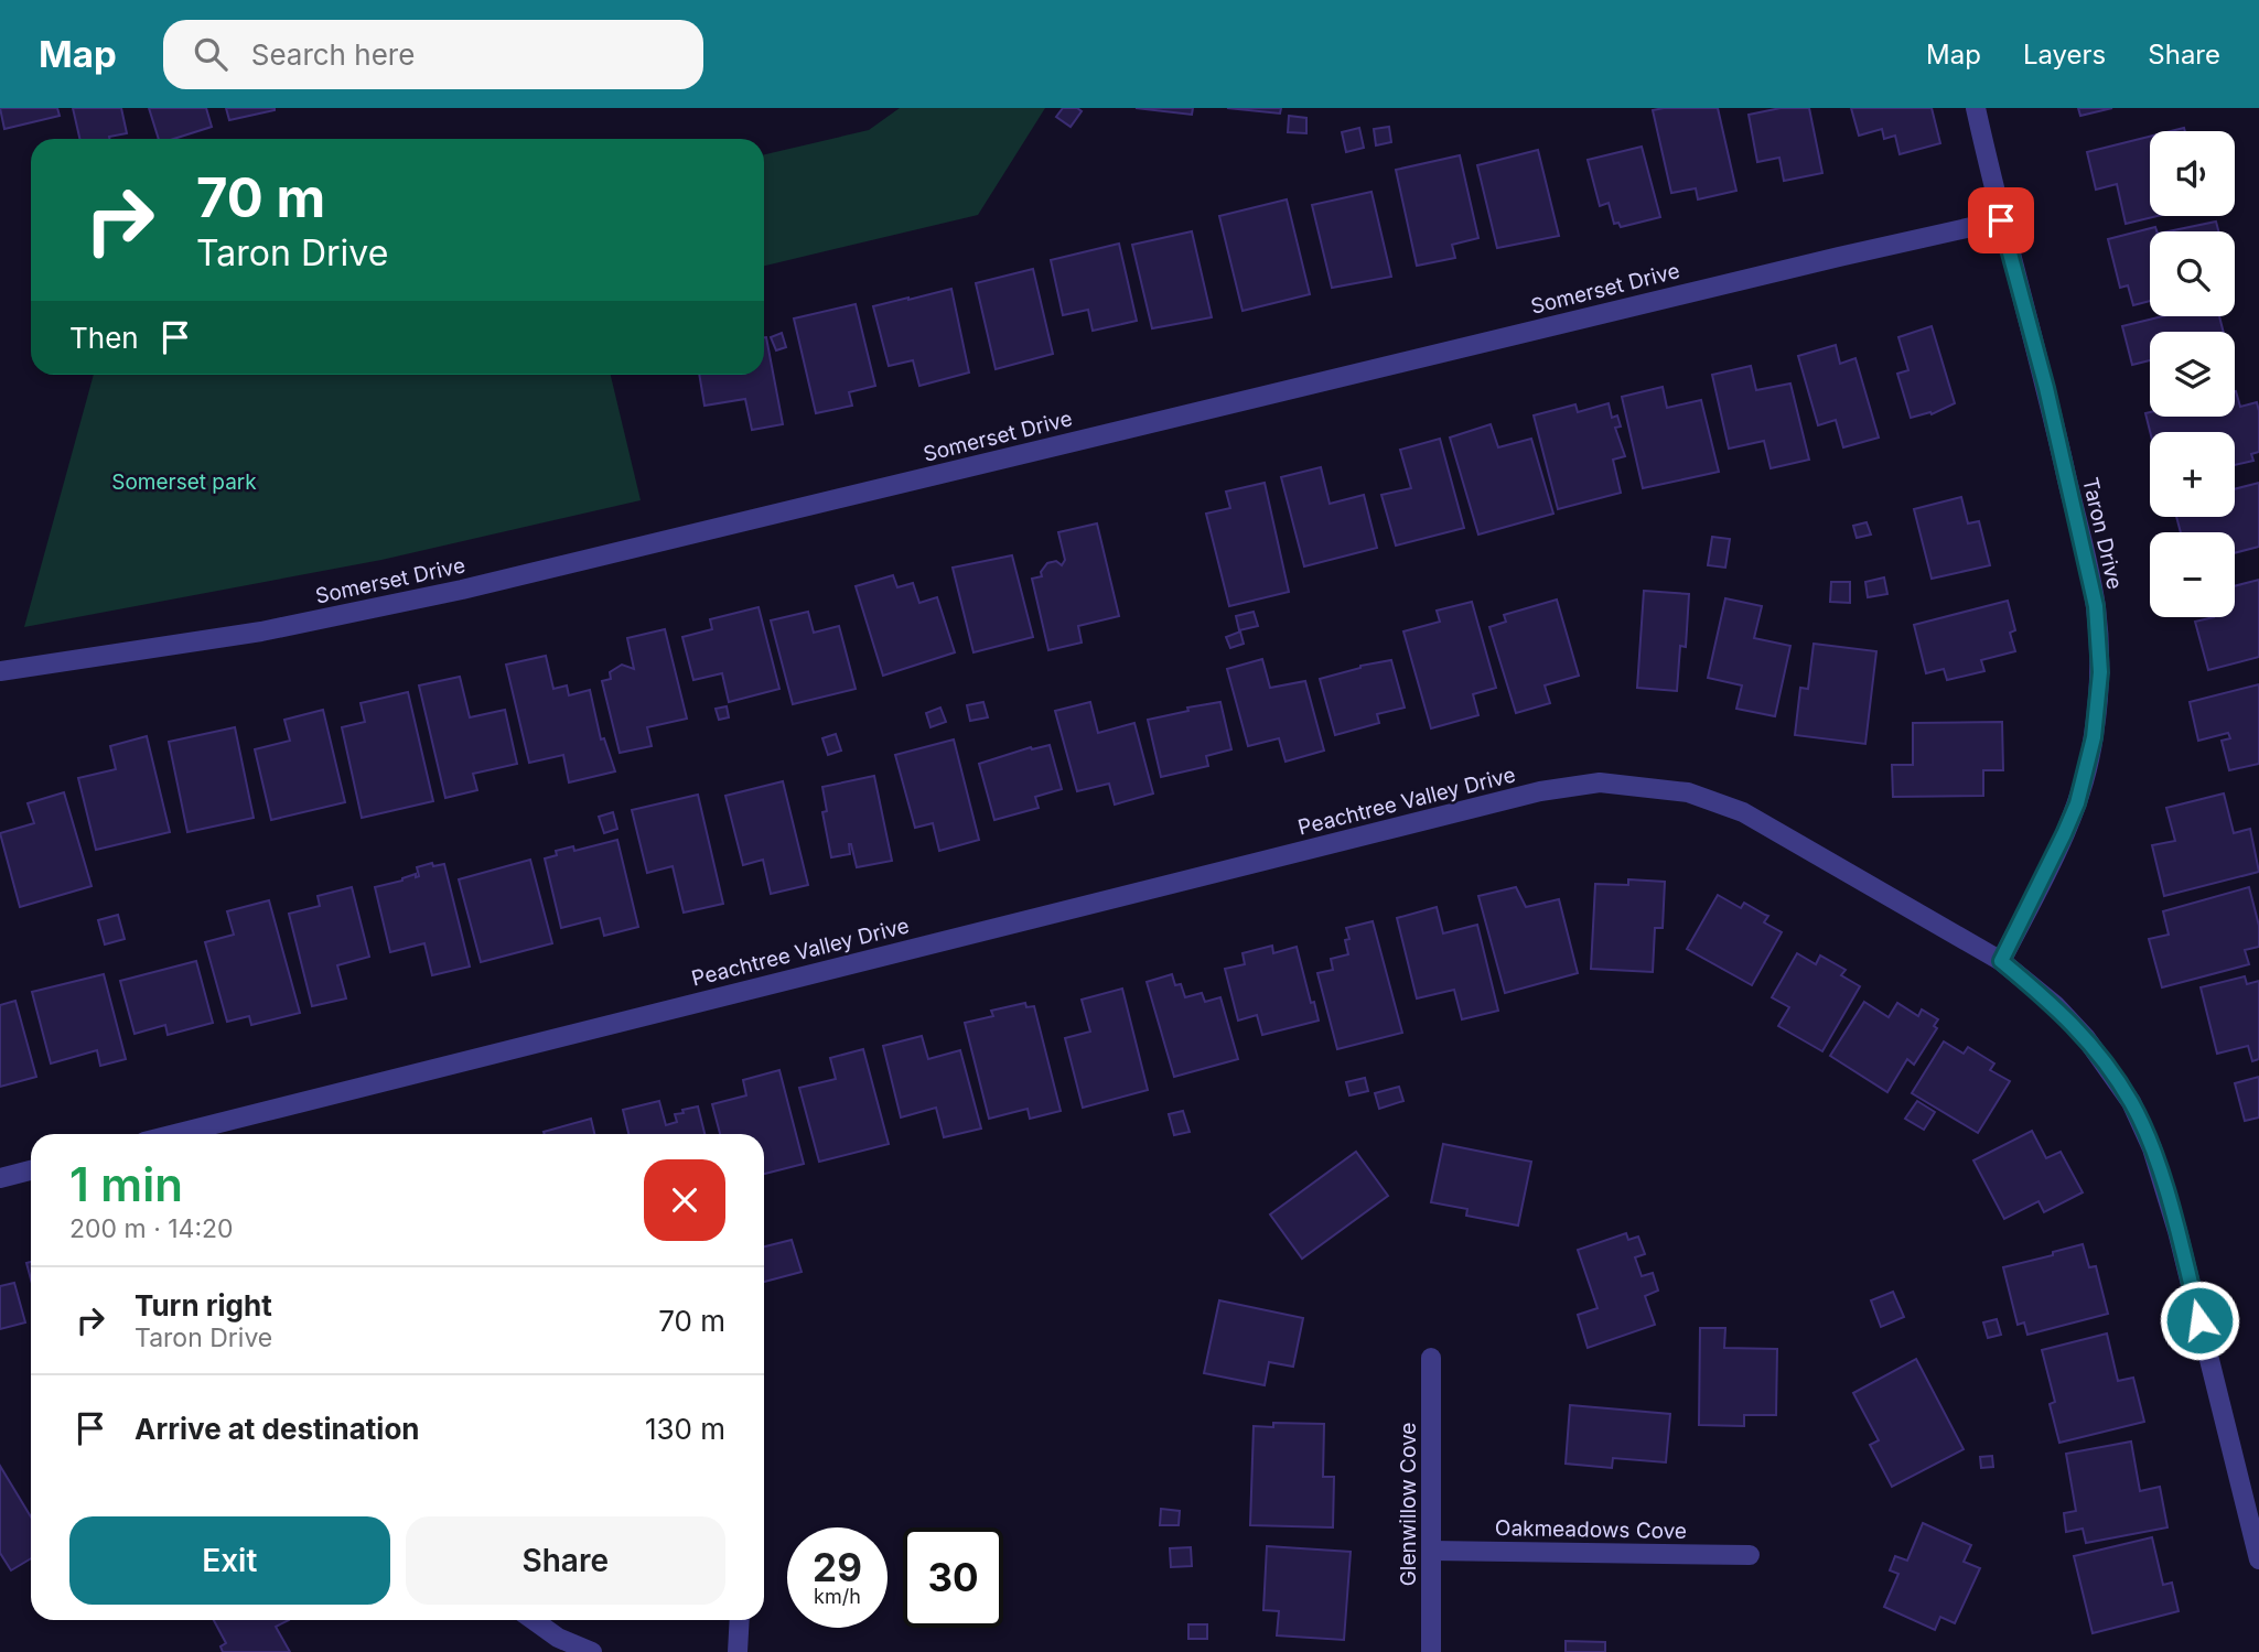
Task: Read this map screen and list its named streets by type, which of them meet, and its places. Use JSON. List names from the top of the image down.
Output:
{
  "streets": {
    "street": [
      "Somerset Drive",
      "Taron Drive",
      "Peachtree Valley Drive",
      "Glenwillow Cove",
      "Oakmeadows Cove"
    ]
  },
  "crossings": [
    ["Somerset Drive", "Taron Drive"],
    ["Taron Drive", "Peachtree Valley Drive"],
    ["Glenwillow Cove", "Oakmeadows Cove"]
  ],
  "parks": ["Somerset park"],
  "page": {
    "header": "Map",
    "search": "Search here",
    "nav": ["Map", "Layers", "Share"],
    "map_buttons": ["+", "−"],
    "turn": ["70 m", "Taron Drive"],
    "then": "Then",
    "heading": ["1 min", "200 m · 14:20"],
    "list": [
      {
        "name": "Turn right",
        "note": "Taron Drive",
        "value": "70 m"
      },
      {
        "name": "Arrive at destination",
        "value": "130 m"
      }
    ],
    "buttons": ["Exit", "Share"],
    "speed": "29 km/h",
    "limit": "30"
  }
}
